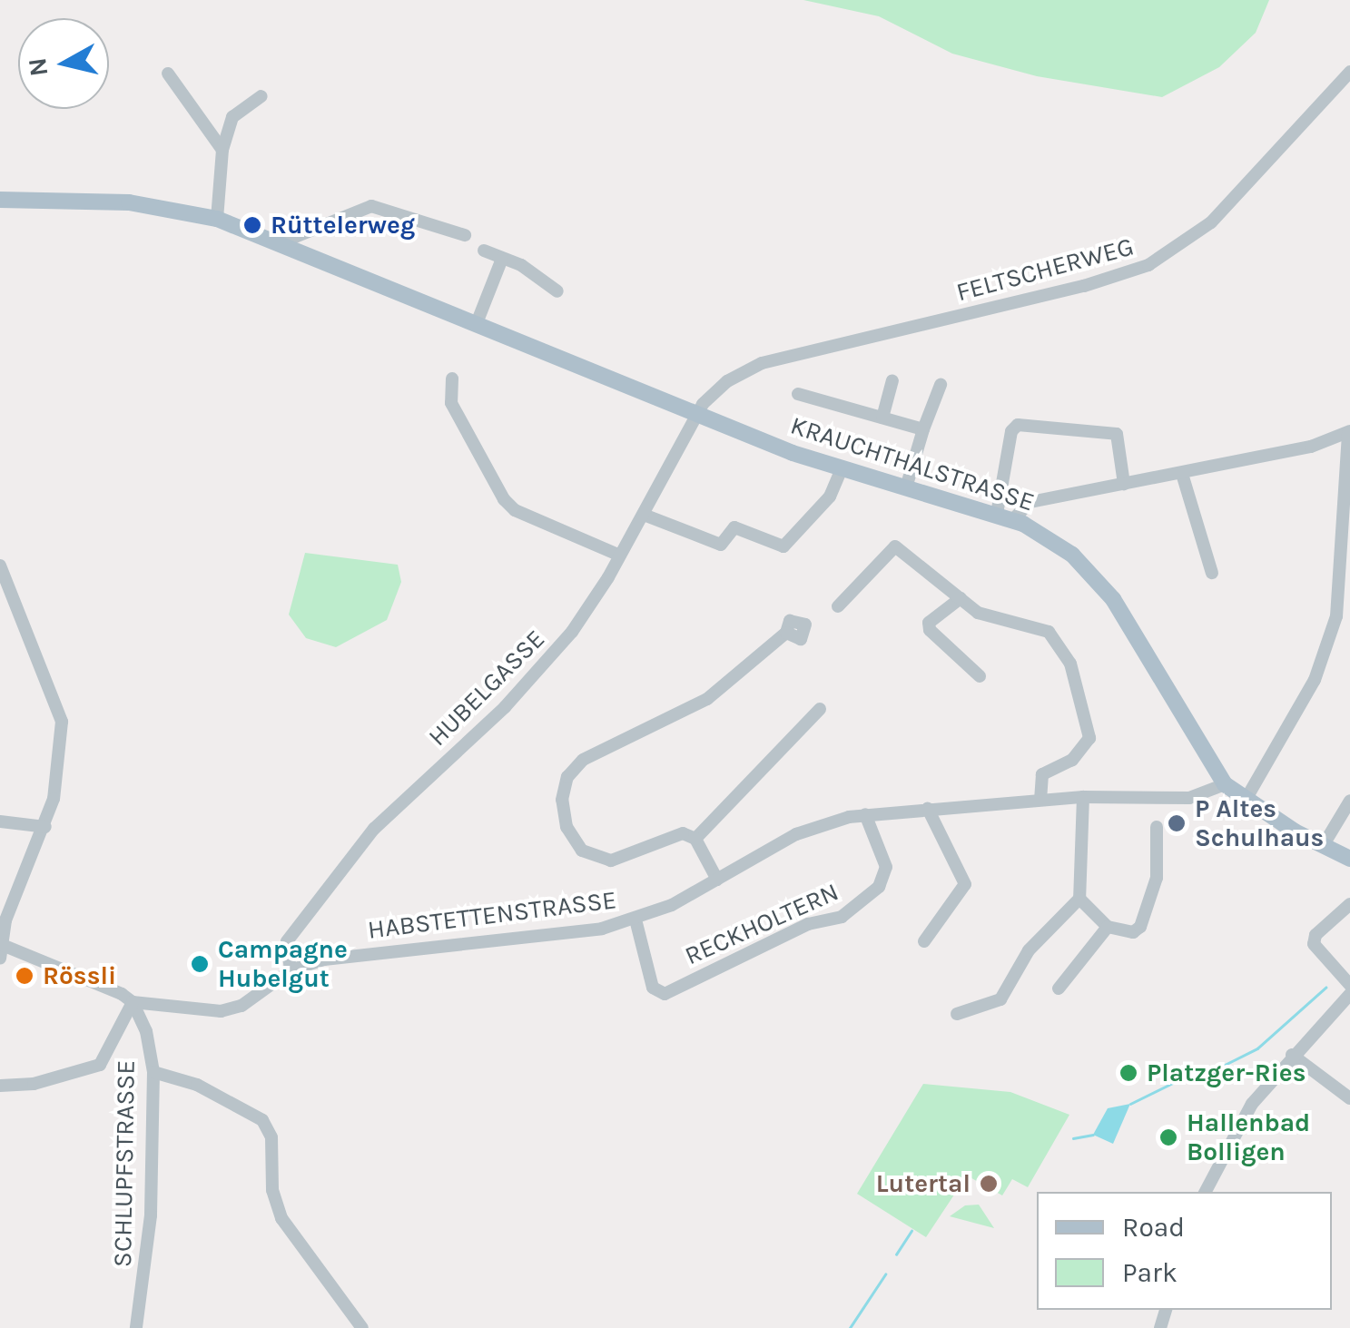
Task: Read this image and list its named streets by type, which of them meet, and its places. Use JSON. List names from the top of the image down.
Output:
{
  "streets": {
    "main road": ["KRAUCHTHALSTRASSE"],
    "street": [
      "FELTSCHERWEG",
      "HUBELGASSE",
      "HABSTETTENSTRASSE",
      "RECKHOLTERN",
      "SCHLUPFSTRASSE"
    ]
  },
  "crossings": [
    ["FELTSCHERWEG", "KRAUCHTHALSTRASSE"],
    ["FELTSCHERWEG", "HUBELGASSE"],
    ["KRAUCHTHALSTRASSE", "HUBELGASSE"],
    ["KRAUCHTHALSTRASSE", "HABSTETTENSTRASSE"],
    ["HUBELGASSE", "HABSTETTENSTRASSE"],
    ["HABSTETTENSTRASSE", "RECKHOLTERN"],
    ["HABSTETTENSTRASSE", "SCHLUPFSTRASSE"]
  ],
  "places": [
    "Rüttelerweg",
    "P Altes Schulhaus",
    "Campagne Hubelgut",
    "Rössli",
    "Platzger-Ries",
    "Hallenbad Bolligen",
    "Lutertal"
  ],
  "legend": ["Road", "Park"],
  "north": "left"
}
